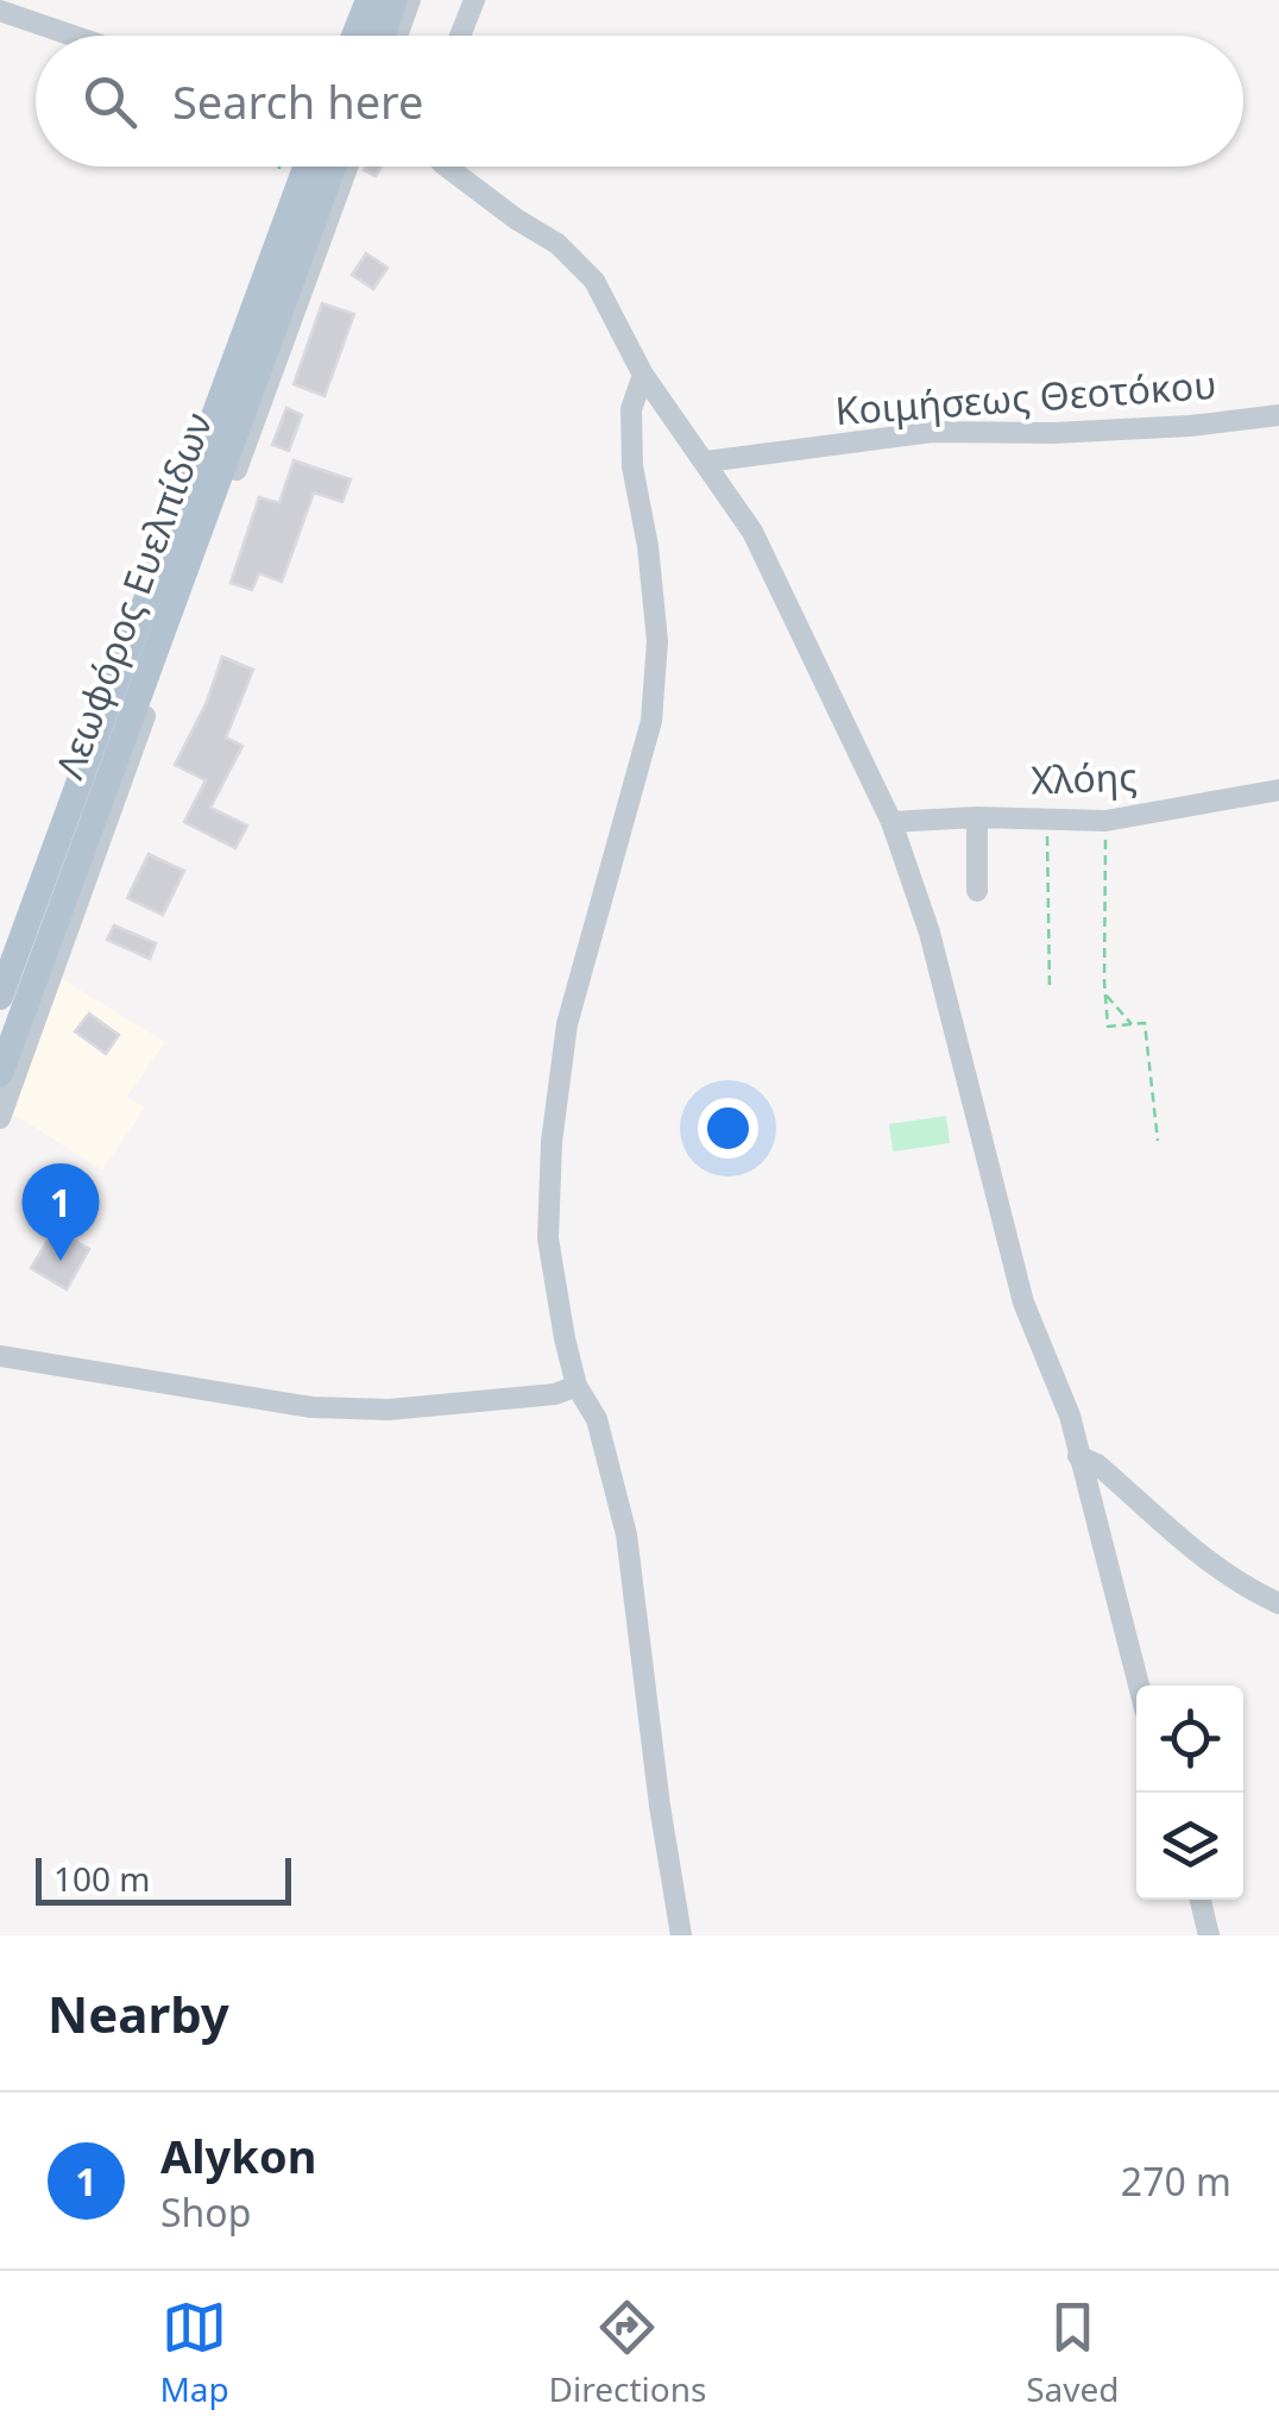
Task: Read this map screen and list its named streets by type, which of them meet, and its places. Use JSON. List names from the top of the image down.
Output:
{
  "streets": {
    "main road": ["Λεωφόρος Ευελπίδων"],
    "street": ["Κοιμήσεως Θεοτόκου", "Χλόης"]
  },
  "scale_bar": "100 m",
  "page": {
    "search": "Search here",
    "pins": "1",
    "scale": "100 m",
    "heading": "Nearby",
    "list": [
      {
        "mark": "1",
        "name": "Alykon",
        "note": "Shop",
        "value": "270 m"
      }
    ],
    "nav": ["Map", "Directions", "Saved"]
  }
}
